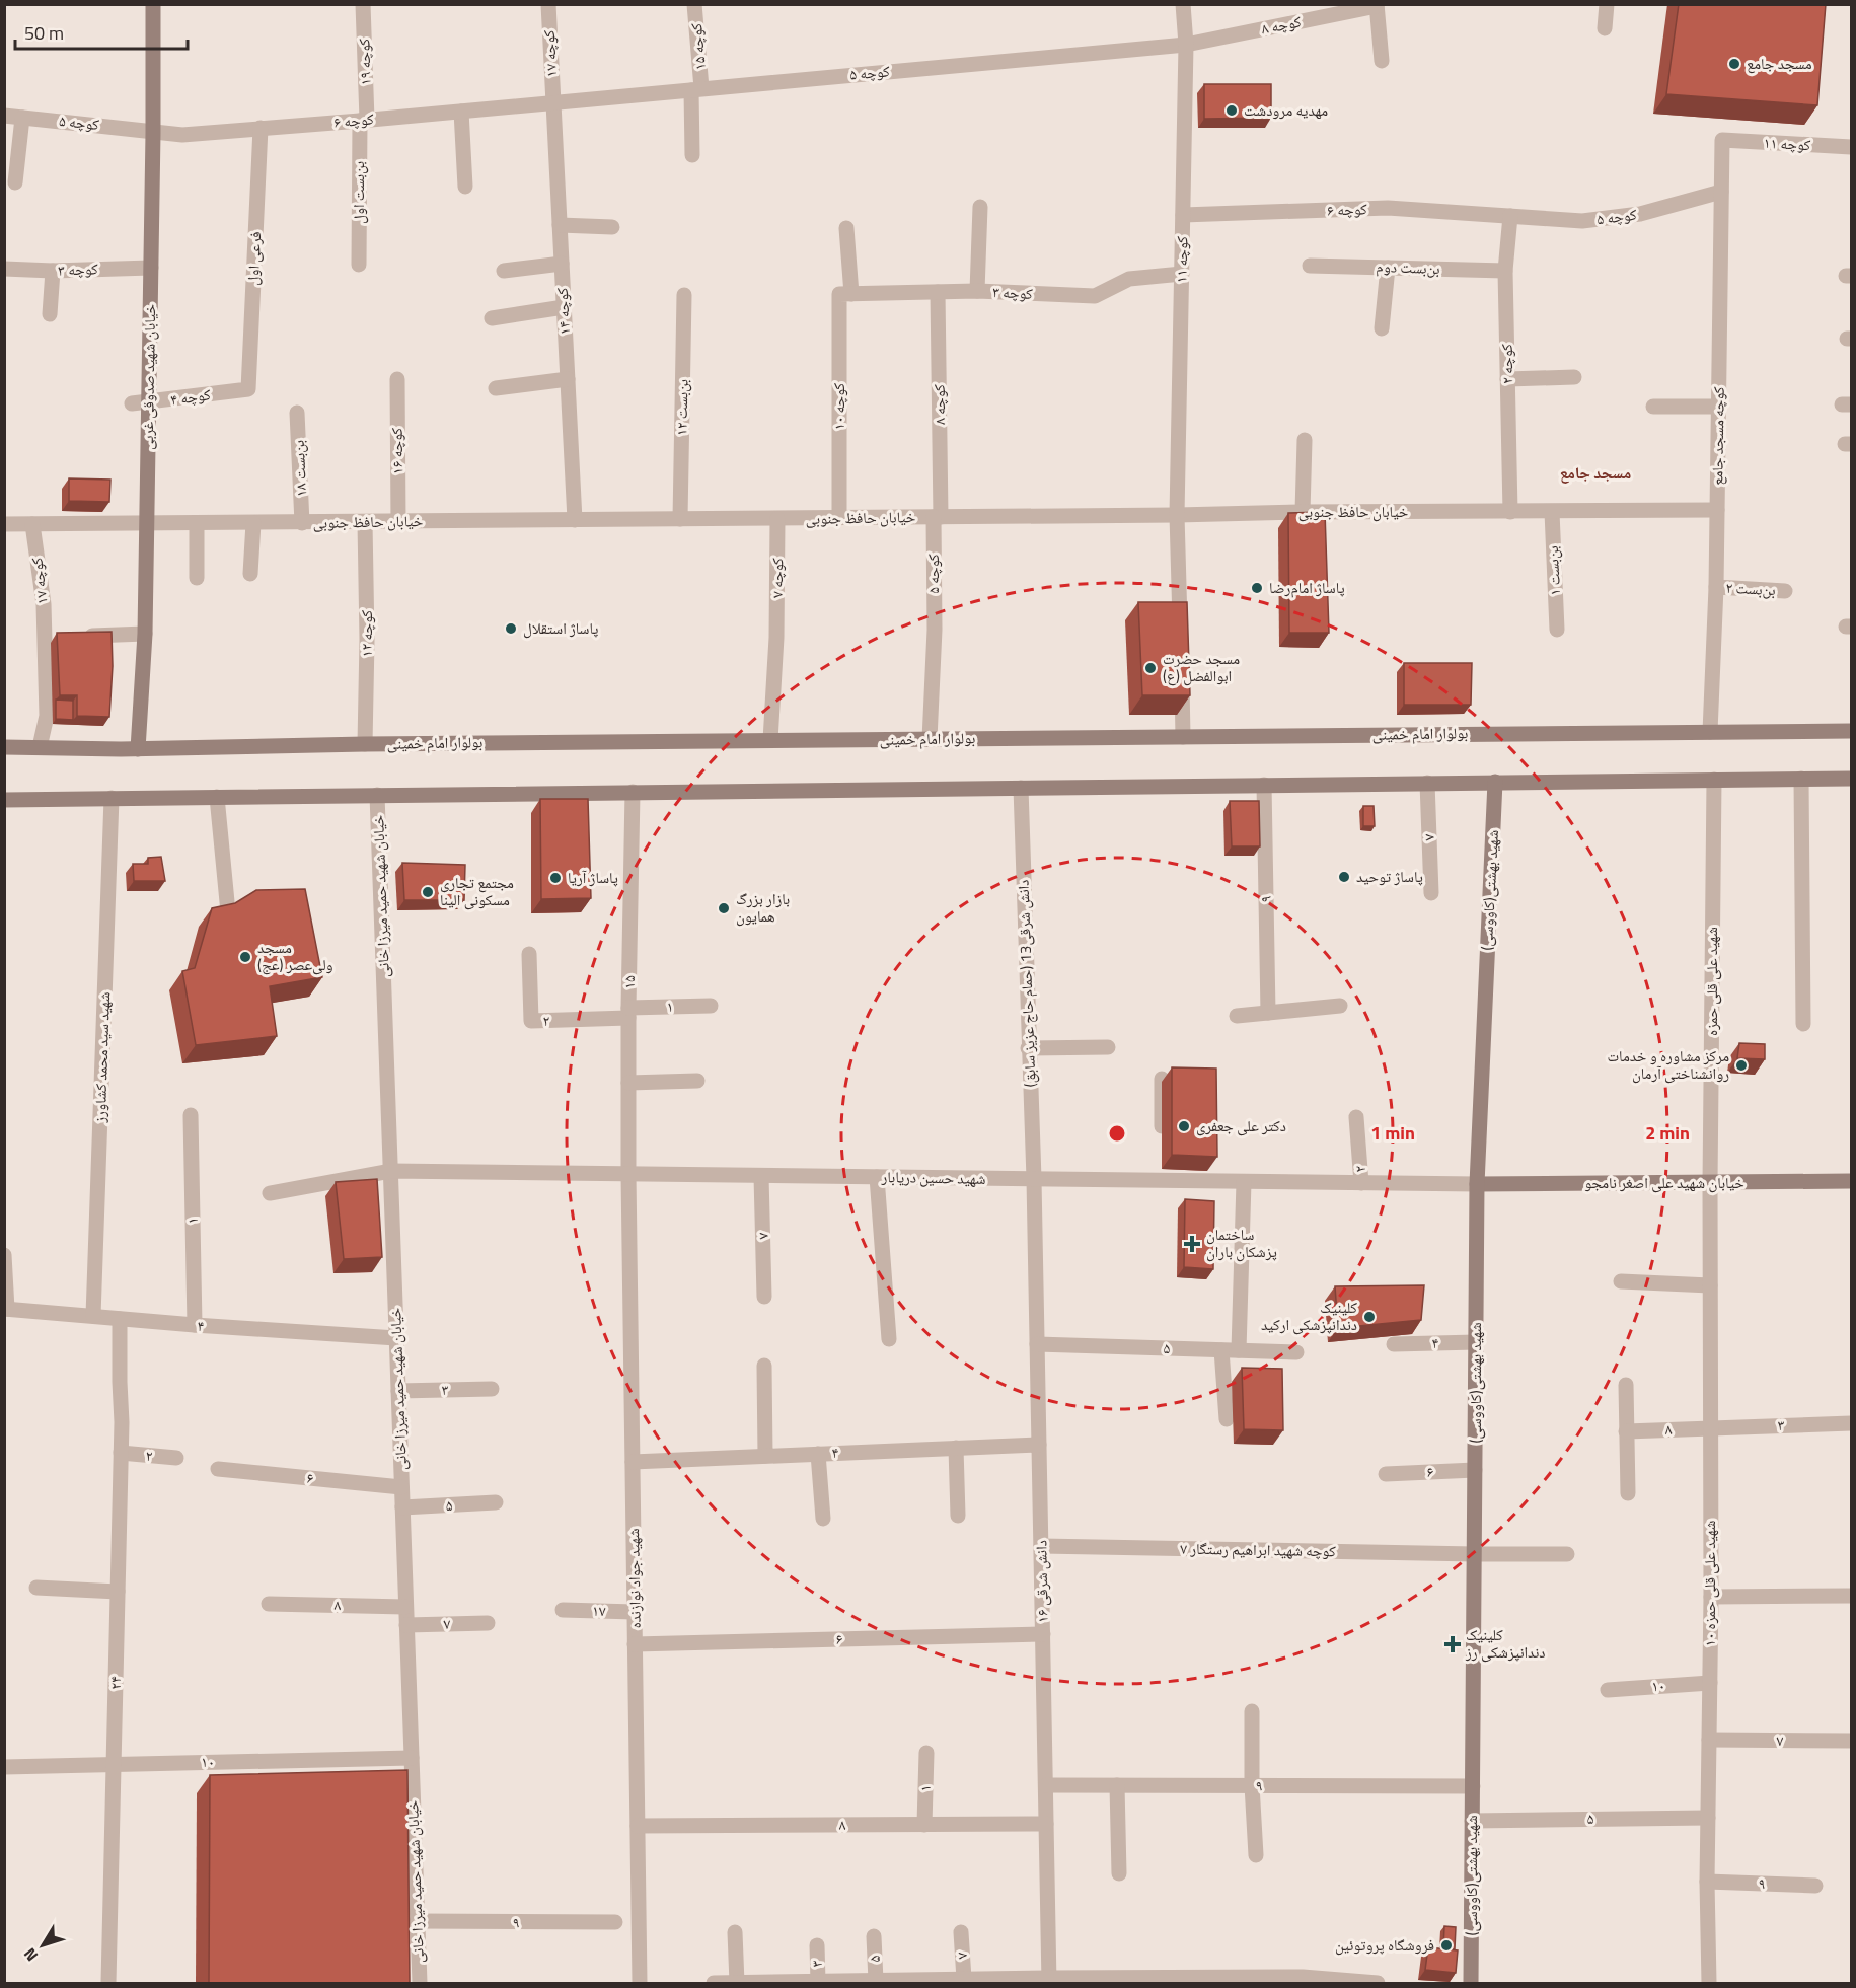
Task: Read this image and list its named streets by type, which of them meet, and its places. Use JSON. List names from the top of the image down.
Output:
{
  "streets": {
    "main road": [
      "خیابان شهید صدوقی غربی",
      "بولوار امام خمینی",
      "شهید بهشتی(کاووسی)",
      "خیابان شهید علی اصغر نامجو"
    ],
    "street": [
      "کوچه ۸",
      "کوچه ۱۵",
      "کوچه ۱۷",
      "کوچه ۱۹",
      "کوچه ۵",
      "کوچه ۶",
      "کوچه ۱۱",
      "بن‌بست اول",
      "فرعی اول",
      "بن‌بست دوم",
      "کوچه ۳",
      "کوچه ۱۴",
      "کوچه ۲",
      "کوچه ۴",
      "کوچه ۱۰",
      "بن‌بست ۱۲",
      "کوچه مسجد جامع",
      "کوچه ۱۶",
      "بن‌بست ۱۸",
      "خیابان حافظ جنوبی",
      "بن‌بست ۱",
      "کوچه ۷",
      "بن‌بست ۲",
      "کوچه ۱۲",
      "۷",
      "خیابان شهید حمید میرزا خانی",
      "۹",
      "شهید علی قلی حمزه",
      "۱۵",
      "دانش شرقی13 (حمام حاج عزیز سابق)",
      "۱",
      "۲",
      "شهید سید محمد کشاورز",
      "شهید حسین دریابار",
      "۴",
      "۵",
      "۳",
      "۸",
      "۶",
      "کوچه شهید ابراهیم رستگار ۷",
      "شهید جواد نوازنده",
      "دانش شرقی ۱۶",
      "شهید علی قلی حمزه ۱۰",
      "۱۷",
      "۲۴",
      "۱۰"
    ]
  },
  "crossings": [
    ["کوچه ۸", "کوچه ۵"],
    ["کوچه ۸", "کوچه ۱۱"],
    ["کوچه ۸", "کوچه ۳"],
    ["کوچه ۸", "خیابان حافظ جنوبی"],
    ["کوچه ۱۵", "کوچه ۵"],
    ["کوچه ۱۷", "کوچه ۵"],
    ["کوچه ۱۷", "کوچه ۶"],
    ["کوچه ۱۷", "کوچه ۱۴"],
    ["کوچه ۱۷", "خیابان حافظ جنوبی"],
    ["کوچه ۱۷", "بولوار امام خمینی"],
    ["کوچه ۱۹", "کوچه ۶"],
    ["کوچه ۱۹", "بن‌بست اول"],
    ["کوچه ۵", "کوچه ۶"],
    ["کوچه ۵", "کوچه ۱۱"],
    ["کوچه ۵", "کوچه ۱۴"],
    ["کوچه ۵", "کوچه ۲"],
    ["کوچه ۵", "خیابان شهید صدوقی غربی"],
    ["کوچه ۵", "کوچه مسجد جامع"],
    ["کوچه ۵", "خیابان حافظ جنوبی"],
    ["کوچه ۵", "بولوار امام خمینی"],
    ["کوچه ۶", "کوچه ۱۱"],
    ["کوچه ۶", "بن‌بست اول"],
    ["کوچه ۶", "فرعی اول"],
    ["کوچه ۶", "کوچه ۱۴"],
    ["کوچه ۶", "کوچه ۲"],
    ["کوچه ۶", "خیابان شهید صدوقی غربی"],
    ["کوچه ۱۱", "کوچه ۳"],
    ["کوچه ۱۱", "کوچه مسجد جامع"],
    ["کوچه ۱۱", "خیابان حافظ جنوبی"],
    ["فرعی اول", "کوچه ۴"],
    ["بن‌بست دوم", "کوچه ۲"],
    ["کوچه ۳", "خیابان شهید صدوقی غربی"],
    ["کوچه ۳", "کوچه ۱۰"],
    ["کوچه ۱۴", "خیابان حافظ جنوبی"],
    ["کوچه ۲", "خیابان حافظ جنوبی"],
    ["خیابان شهید صدوقی غربی", "کوچه ۴"],
    ["خیابان شهید صدوقی غربی", "خیابان حافظ جنوبی"],
    ["خیابان شهید صدوقی غربی", "بولوار امام خمینی"],
    ["کوچه ۱۰", "خیابان حافظ جنوبی"],
    ["بن‌بست ۱۲", "خیابان حافظ جنوبی"],
    ["کوچه مسجد جامع", "خیابان حافظ جنوبی"],
    ["کوچه مسجد جامع", "بن‌بست ۲"],
    ["کوچه مسجد جامع", "بولوار امام خمینی"],
    ["کوچه ۱۶", "خیابان حافظ جنوبی"],
    ["بن‌بست ۱۸", "خیابان حافظ جنوبی"],
    ["خیابان حافظ جنوبی", "بن‌بست ۱"],
    ["خیابان حافظ جنوبی", "کوچه ۷"],
    ["خیابان حافظ جنوبی", "کوچه ۱۲"],
    ["کوچه ۷", "بولوار امام خمینی"],
    ["کوچه ۱۲", "بولوار امام خمینی"],
    ["۷", "خیابان شهید حمید میرزا خانی"],
    ["۷", "شهید حسین دریابار"],
    ["۷", "شهید علی قلی حمزه ۱۰"],
    ["شهید بهشتی(کاووسی)", "۹"],
    ["شهید بهشتی(کاووسی)", "شهید حسین دریابار"],
    ["شهید بهشتی(کاووسی)", "خیابان شهید علی اصغر نامجو"],
    ["شهید بهشتی(کاووسی)", "۴"],
    ["شهید بهشتی(کاووسی)", "۵"],
    ["شهید بهشتی(کاووسی)", "۶"],
    ["شهید بهشتی(کاووسی)", "کوچه شهید ابراهیم رستگار ۷"],
    ["خیابان شهید حمید میرزا خانی", "۹"],
    ["خیابان شهید حمید میرزا خانی", "شهید حسین دریابار"],
    ["خیابان شهید حمید میرزا خانی", "۴"],
    ["خیابان شهید حمید میرزا خانی", "۵"],
    ["خیابان شهید حمید میرزا خانی", "۳"],
    ["خیابان شهید حمید میرزا خانی", "۸"],
    ["خیابان شهید حمید میرزا خانی", "۶"],
    ["خیابان شهید حمید میرزا خانی", "۱۰"],
    ["۹", "دانش شرقی ۱۶"],
    ["۹", "شهید علی قلی حمزه ۱۰"],
    ["شهید علی قلی حمزه", "خیابان شهید علی اصغر نامجو"],
    ["شهید علی قلی حمزه", "شهید علی قلی حمزه ۱۰"],
    ["۱۵", "۱"],
    ["۱۵", "۲"],
    ["۱۵", "شهید حسین دریابار"],
    ["۱۵", "شهید جواد نوازنده"],
    ["دانش شرقی13 (حمام حاج عزیز سابق)", "شهید حسین دریابار"],
    ["دانش شرقی13 (حمام حاج عزیز سابق)", "دانش شرقی ۱۶"],
    ["۱", "۲"],
    ["۱", "۴"],
    ["۱", "۸"],
    ["۲", "شهید حسین دریابار"],
    ["۲", "۲۴"],
    ["شهید سید محمد کشاورز", "۴"],
    ["شهید حسین دریابار", "خیابان شهید علی اصغر نامجو"],
    ["شهید حسین دریابار", "شهید جواد نوازنده"],
    ["شهید حسین دریابار", "دانش شرقی ۱۶"],
    ["خیابان شهید علی اصغر نامجو", "شهید علی قلی حمزه ۱۰"],
    ["۴", "شهید جواد نوازنده"],
    ["۴", "دانش شرقی ۱۶"],
    ["۴", "۲۴"],
    ["۵", "دانش شرقی ۱۶"],
    ["۵", "شهید علی قلی حمزه ۱۰"],
    ["۳", "۸"],
    ["۳", "شهید علی قلی حمزه ۱۰"],
    ["۸", "شهید جواد نوازنده"],
    ["۸", "دانش شرقی ۱۶"],
    ["۸", "شهید علی قلی حمزه ۱۰"],
    ["۶", "شهید جواد نوازنده"],
    ["۶", "دانش شرقی ۱۶"],
    ["کوچه شهید ابراهیم رستگار ۷", "دانش شرقی ۱۶"],
    ["شهید جواد نوازنده", "۱۷"],
    ["شهید علی قلی حمزه ۱۰", "۱۰"],
    ["۲۴", "۱۰"]
  ],
  "districts": ["مسجد جامع"],
  "places": {
    "other": [
      "مسجد جامع",
      "مهدیه مرودشت",
      "پاساژ امام‌رضا",
      "پاساژ استقلال",
      "مسجد حضرت ابوالفضل (ع)",
      "پاساژ توحید",
      "پاساژ آریا",
      "مجتمع تجاری مسکونی الینا",
      "بازار بزرگ همایون",
      "مسجد ولی‌عصر (عج)",
      "مرکز مشاوره و خدمات روانشناختی آرمان",
      "دکتر علی جعفری",
      "کلینیک دندانپزشکی ارکید",
      "فروشگاه پروتوئین"
    ],
    "health": ["ساختمان پزشکان باران", "کلینیک دندانپزشکی رز"]
  },
  "scale_bar": "50 m",
  "north": "bottom left",
  "rings": ["1 min", "2 min"]
}
